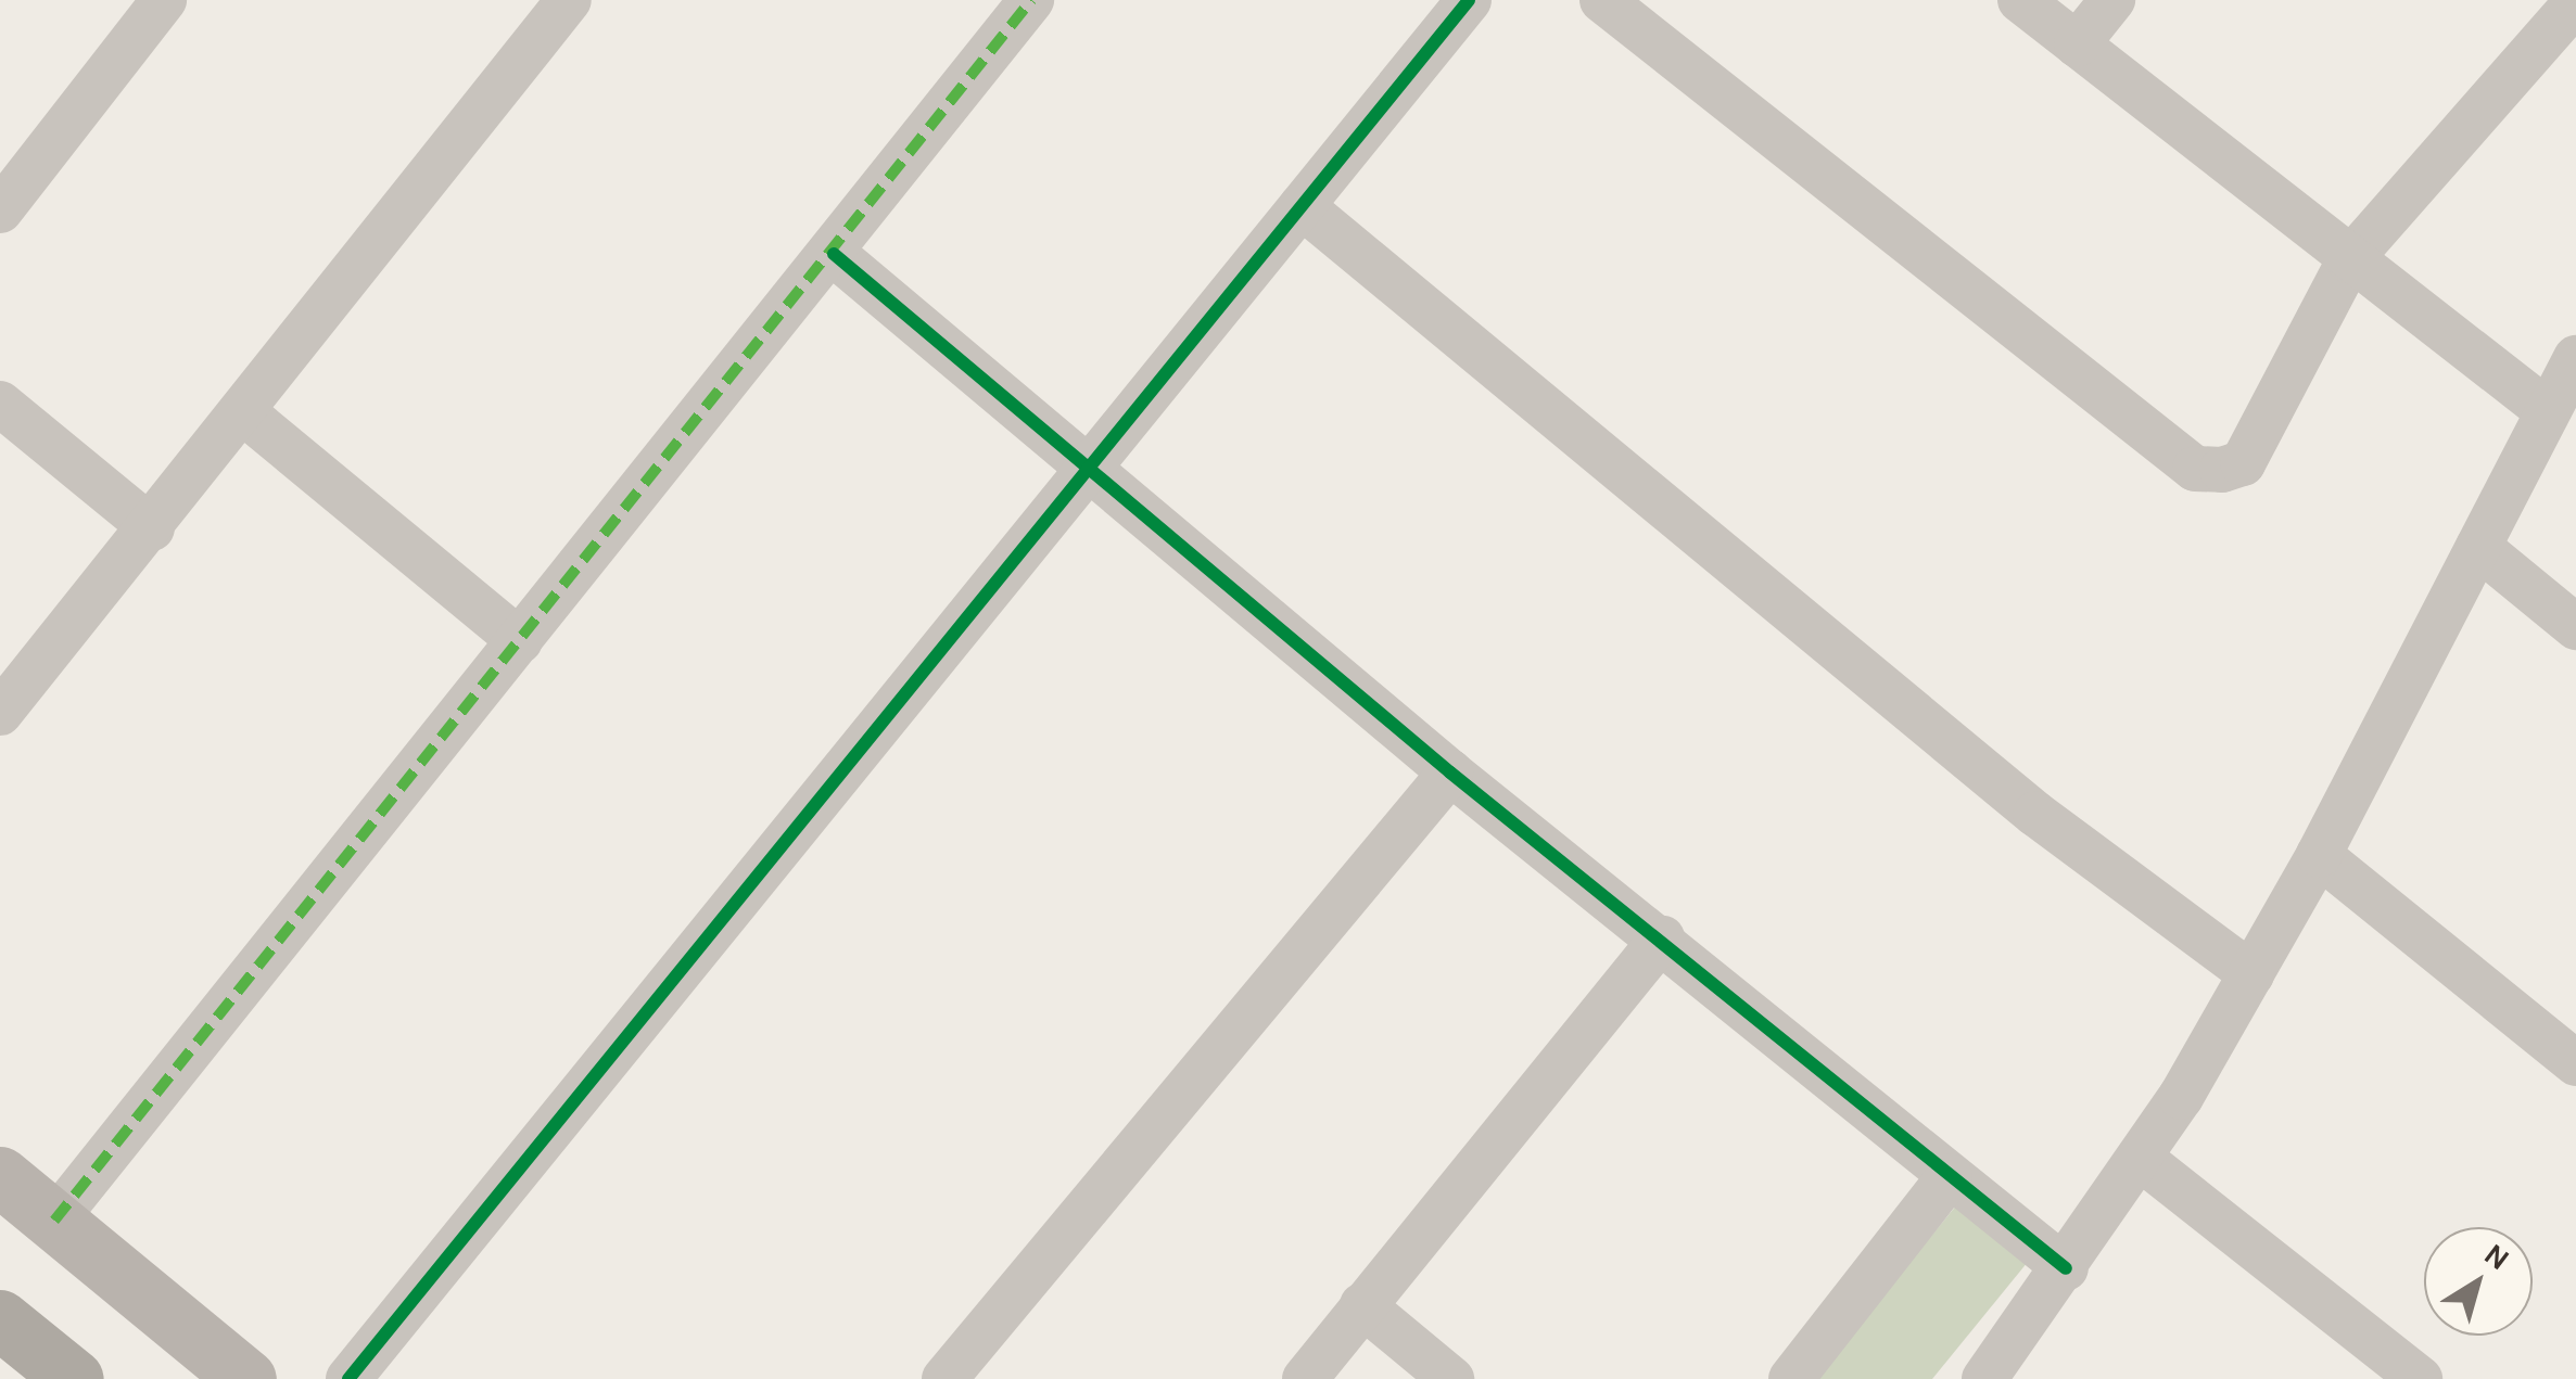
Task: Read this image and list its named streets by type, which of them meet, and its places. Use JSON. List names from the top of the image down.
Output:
{
  "north": "top right"
}
